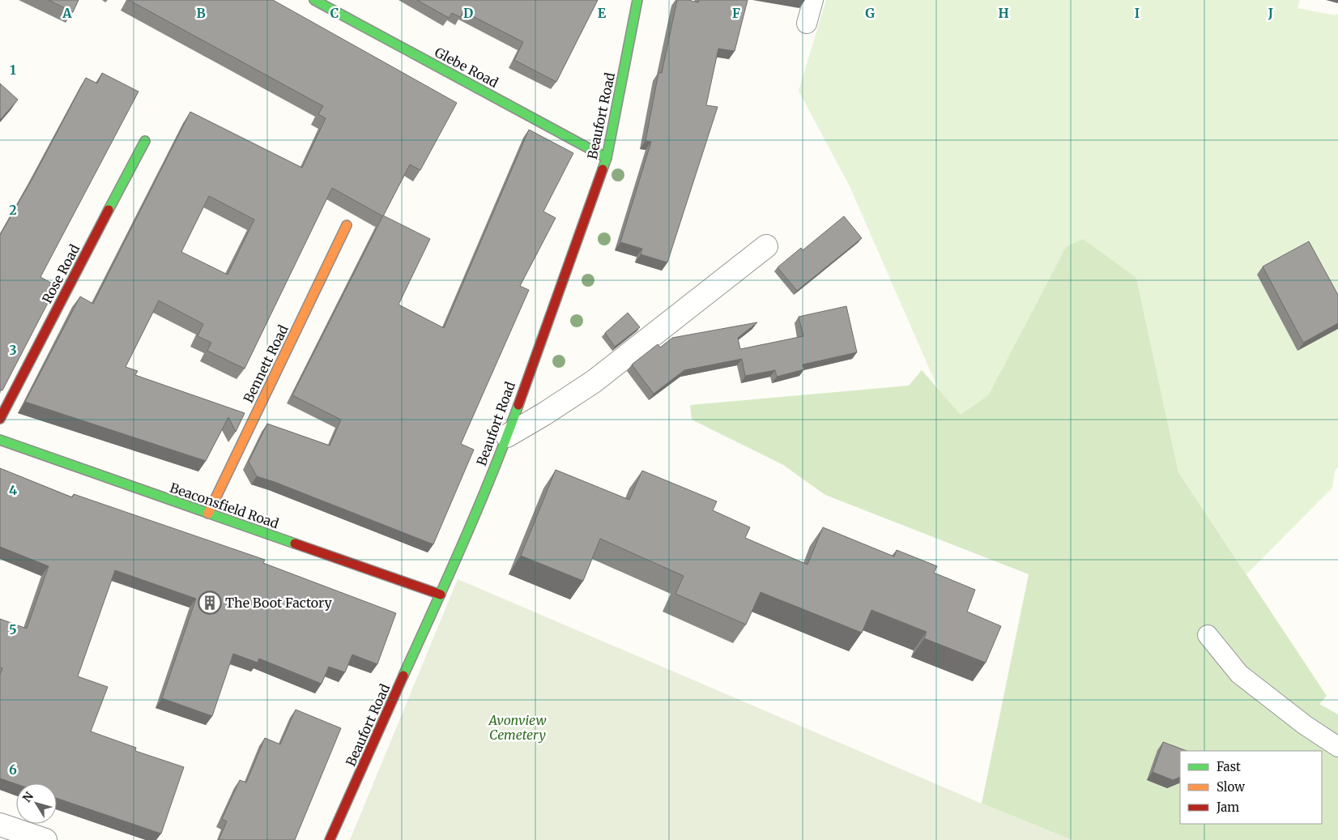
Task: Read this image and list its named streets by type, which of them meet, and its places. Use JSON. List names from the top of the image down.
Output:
{
  "streets": {
    "street": [
      "Glebe Road",
      "Beaufort Road",
      "Rose Road",
      "Bennett Road",
      "Beaconsfield Road"
    ]
  },
  "crossings": [
    ["Glebe Road", "Beaufort Road"],
    ["Beaufort Road", "Beaconsfield Road"],
    ["Bennett Road", "Beaconsfield Road"]
  ],
  "parks": ["Avonview Cemetery"],
  "places": {
    "building": ["The Boot Factory"]
  },
  "legend": ["Fast", "Slow", "Jam"],
  "north": "top left",
  "grid": {
    "columns": [
      "A",
      "B",
      "C",
      "D",
      "E",
      "F",
      "G",
      "H",
      "I",
      "J"
    ],
    "rows": [
      "1",
      "2",
      "3",
      "4",
      "5",
      "6"
    ]
  }
}
